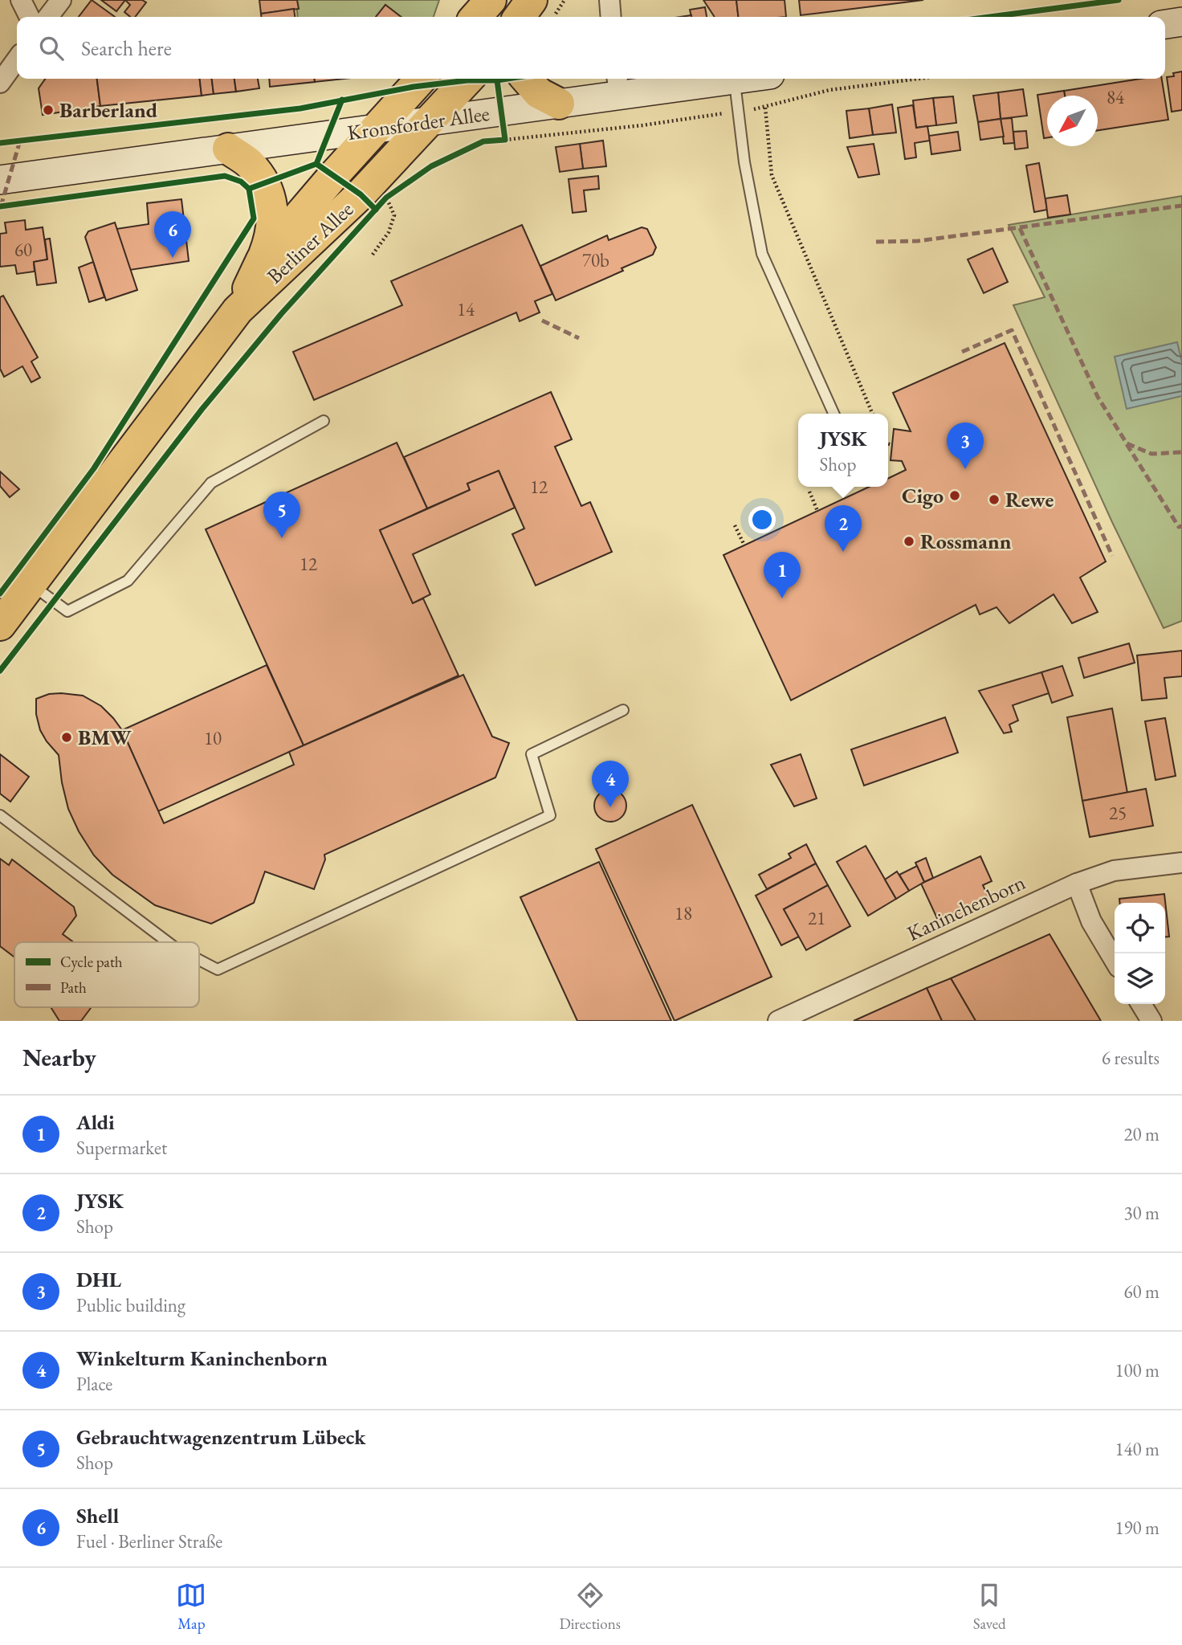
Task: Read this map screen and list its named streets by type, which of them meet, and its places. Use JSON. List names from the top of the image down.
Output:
{
  "streets": {
    "main road": ["Kronsforder Allee", "Berliner Allee"],
    "street": ["Kaninchenborn"]
  },
  "crossings": [
    ["Kronsforder Allee", "Berliner Allee"]
  ],
  "places": [
    "Barberland",
    "Cigo",
    "Rewe",
    "Rossmann",
    "BMW"
  ],
  "house_numbers": [
    "84",
    "60",
    "70b",
    "14",
    "12",
    "12",
    "10",
    "25",
    "18",
    "21"
  ],
  "legend": ["Cycle path", "Path"],
  "north": "bottom left",
  "page": {
    "search": "Search here",
    "pins": [
      "6",
      "3",
      "5",
      "2",
      "1",
      "4"
    ],
    "popup": ["JYSK", "Shop"],
    "heading": ["Nearby", "6 results"],
    "list": [
      {
        "mark": "1",
        "name": "Aldi",
        "note": "Supermarket",
        "value": "20 m"
      },
      {
        "mark": "2",
        "name": "JYSK",
        "note": "Shop",
        "value": "30 m"
      },
      {
        "mark": "3",
        "name": "DHL",
        "note": "Public building",
        "value": "60 m"
      },
      {
        "mark": "4",
        "name": "Winkelturm Kaninchenborn",
        "note": "Place",
        "value": "100 m"
      },
      {
        "mark": "5",
        "name": "Gebrauchtwagenzentrum Lübeck",
        "note": "Shop",
        "value": "140 m"
      },
      {
        "mark": "6",
        "name": "Shell",
        "note": "Fuel · Berliner Straße",
        "value": "190 m"
      }
    ],
    "nav": ["Map", "Directions", "Saved"]
  }
}
